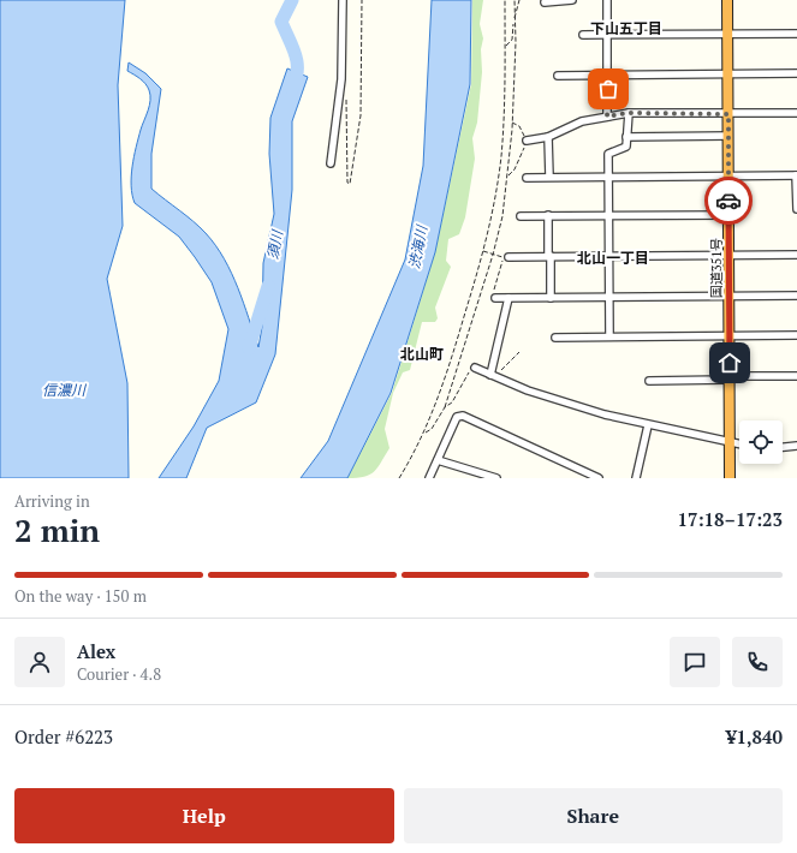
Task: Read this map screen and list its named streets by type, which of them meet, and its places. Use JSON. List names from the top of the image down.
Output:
{
  "streets": {
    "highway": ["国道351号"]
  },
  "districts": ["下山五丁目", "北山一丁目", "北山町"],
  "water": ["須川", "渋海川", "信濃川"],
  "page": {
    "heading": ["2 min", "Arriving in", "17:18–17:23"],
    "panel": [
      "Alex",
      "Courier · 4.8",
      "Order #6223",
      "¥1,840"
    ],
    "bar": "On the way · 150 m",
    "buttons": ["Help", "Share"]
  }
}
